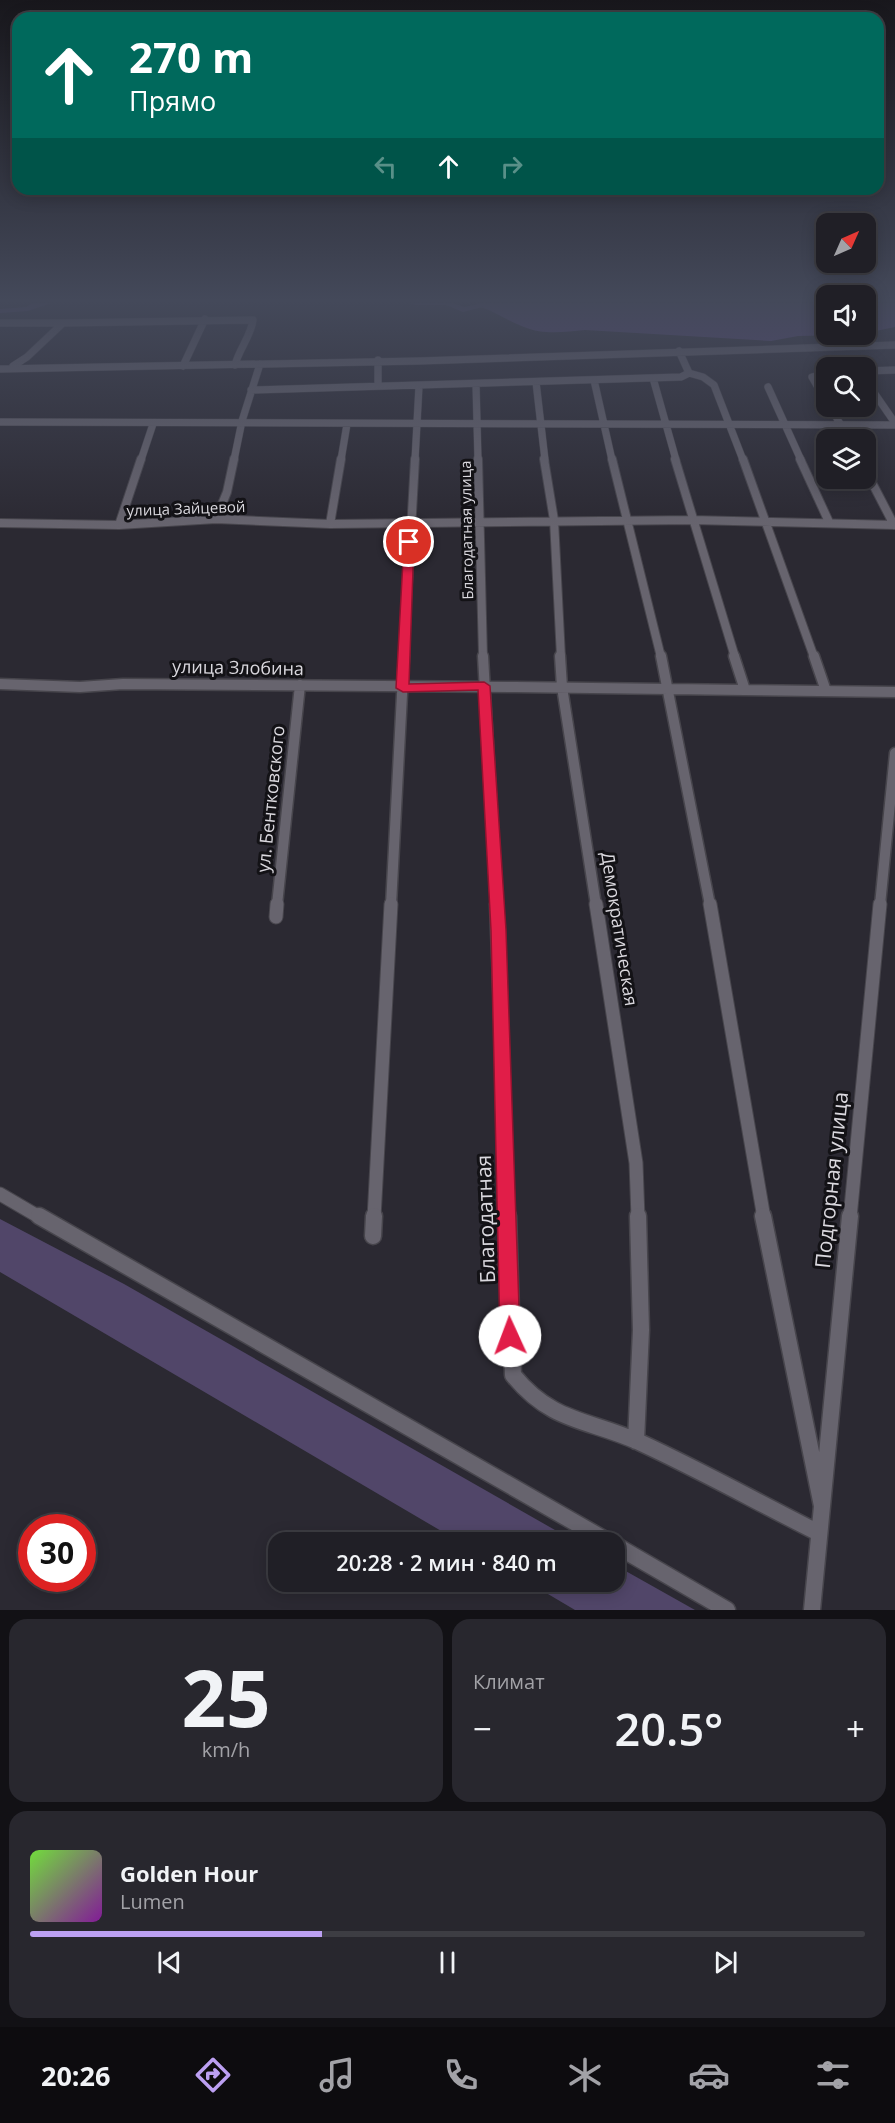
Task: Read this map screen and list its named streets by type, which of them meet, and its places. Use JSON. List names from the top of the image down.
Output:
{
  "streets": {
    "street": [
      "улица Зайцевой",
      "Благодатная улица",
      "улица Злобина",
      "ул. Бентковского",
      "Демократическая",
      "Подгорная улица",
      "Благодатная"
    ]
  },
  "crossings": [
    ["улица Зайцевой", "Благодатная улица"],
    ["улица Зайцевой", "Демократическая"],
    ["Благодатная улица", "улица Злобина"],
    ["Благодатная улица", "Благодатная"],
    ["улица Злобина", "ул. Бентковского"],
    ["улица Злобина", "Демократическая"],
    ["Демократическая", "Благодатная"],
    ["Подгорная улица", "Благодатная"]
  ],
  "north": "top right",
  "page": {
    "turn": ["270 m", "Прямо"],
    "limit": "30",
    "trip": "20:28 · 2 мин · 840 m",
    "tile": [
      ["25", "km/h"],
      "Климат"
    ],
    "heat": ["−", "20.5°", "+"],
    "song": ["Golden Hour", "Lumen"],
    "tabs": "20:26"
  }
}
